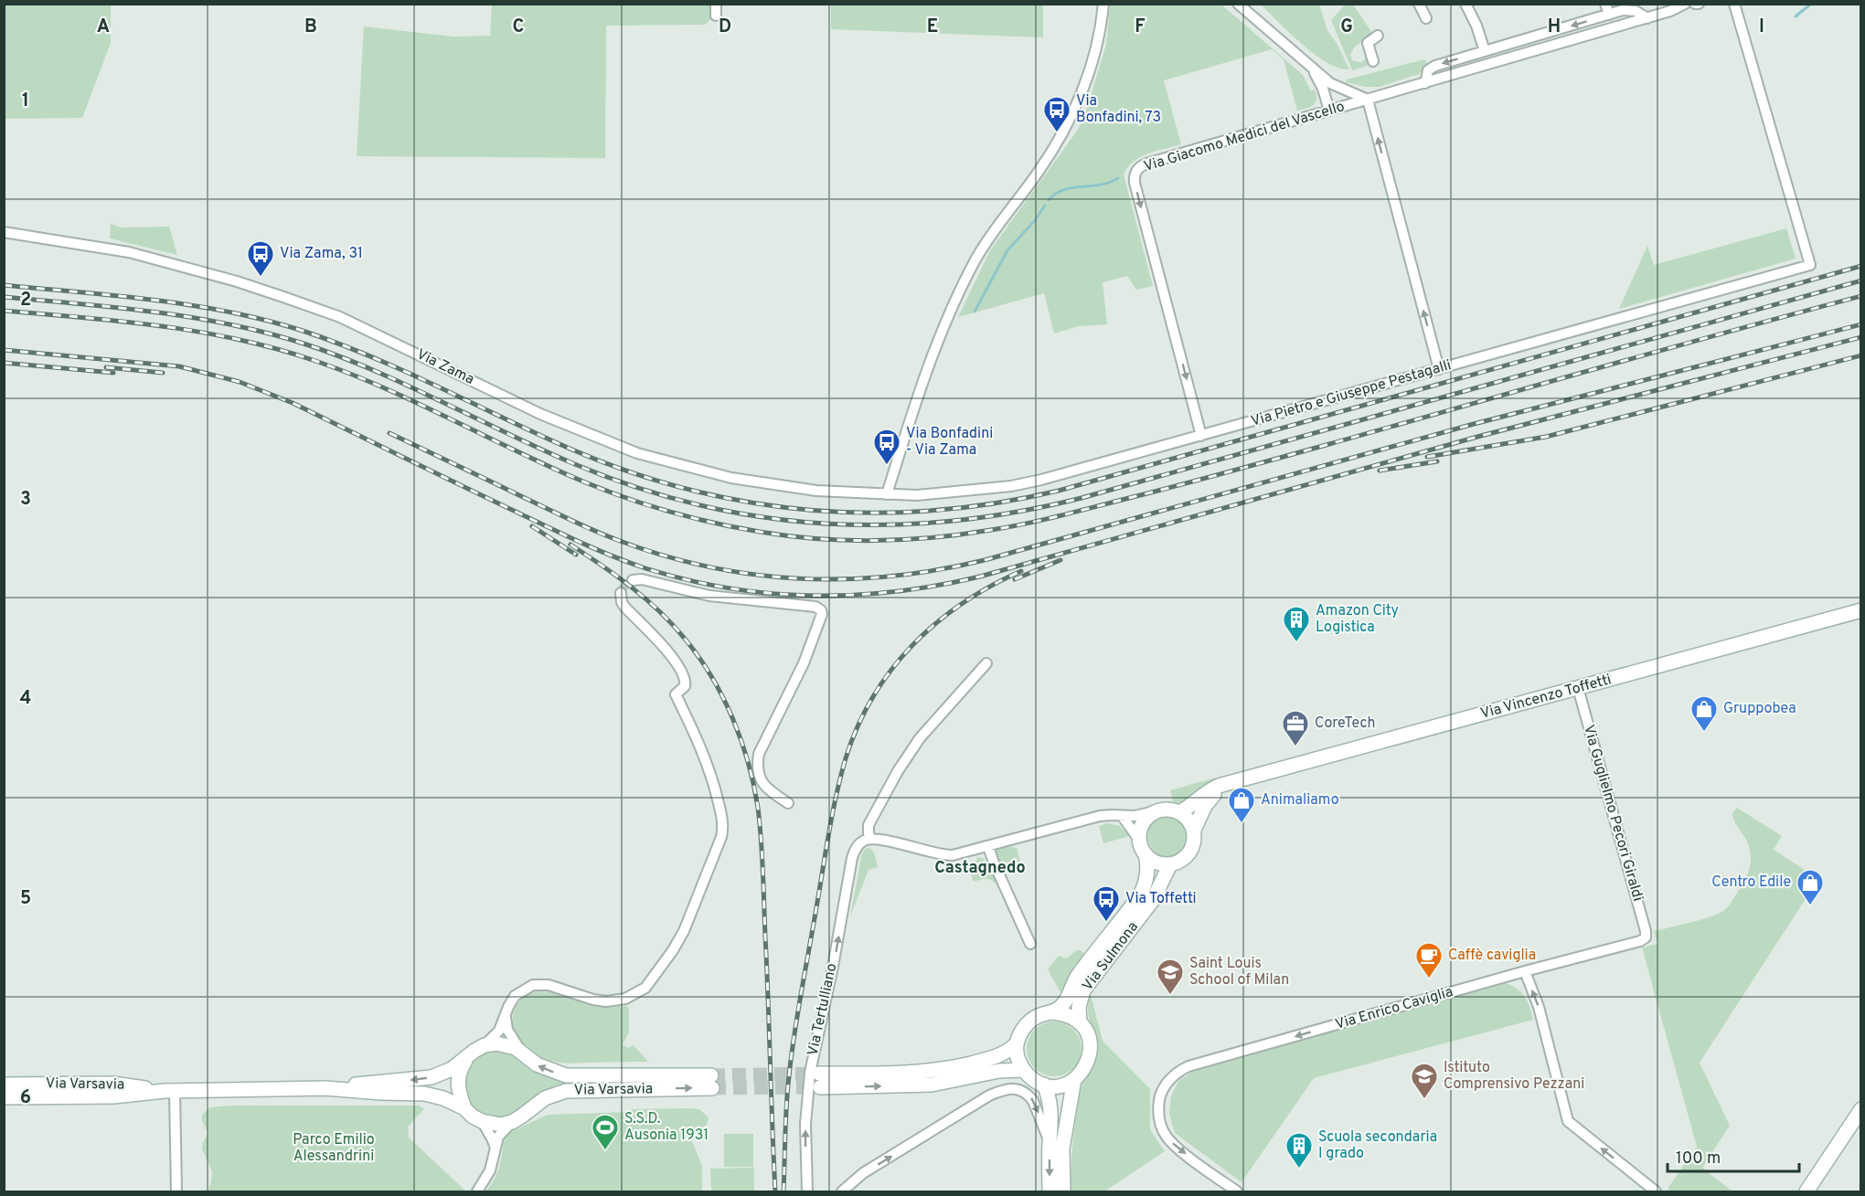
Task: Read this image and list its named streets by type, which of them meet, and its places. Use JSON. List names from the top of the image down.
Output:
{
  "streets": {
    "street": [
      "Via Giacomo Medici del Vascello",
      "Via Zama",
      "Via Pietro e Giuseppe Pestagalli",
      "Via Vincenzo Toffetti",
      "Via Guglielmo Pecori Giraldi",
      "Via Sulmona",
      "Via Enrico Caviglia",
      "Via Tertulliano",
      "Via Varsavia"
    ]
  },
  "crossings": [
    ["Via Giacomo Medici del Vascello", "Via Pietro e Giuseppe Pestagalli"],
    ["Via Zama", "Via Pietro e Giuseppe Pestagalli"],
    ["Via Vincenzo Toffetti", "Via Guglielmo Pecori Giraldi"],
    ["Via Vincenzo Toffetti", "Via Sulmona"],
    ["Via Guglielmo Pecori Giraldi", "Via Enrico Caviglia"]
  ],
  "one_way": ["Via Tertulliano"],
  "districts": ["Castagnedo"],
  "parks": ["Parco Emilio Alessandrini"],
  "places": {
    "bus stop": [
      "Via Bonfadini, 73",
      "Via Zama, 31",
      "Via Bonfadini - Via Zama",
      "Via Toffetti"
    ],
    "building": ["Amazon City Logistica", "Scuola secondaria I grado"],
    "shop": ["Gruppobea", "Animaliamo", "Centro Edile"],
    "office": ["CoreTech"],
    "cafe": ["Caffè caviglia"],
    "school or university": ["Saint Louis School of Milan", "Istituto Comprensivo Pezzani"],
    "sports": ["S.S.D. Ausonia 1931"]
  },
  "scale_bar": "100 m",
  "grid": {
    "columns": [
      "A",
      "B",
      "C",
      "D",
      "E",
      "F",
      "G",
      "H",
      "I"
    ],
    "rows": [
      "1",
      "2",
      "3",
      "4",
      "5",
      "6"
    ]
  }
}
